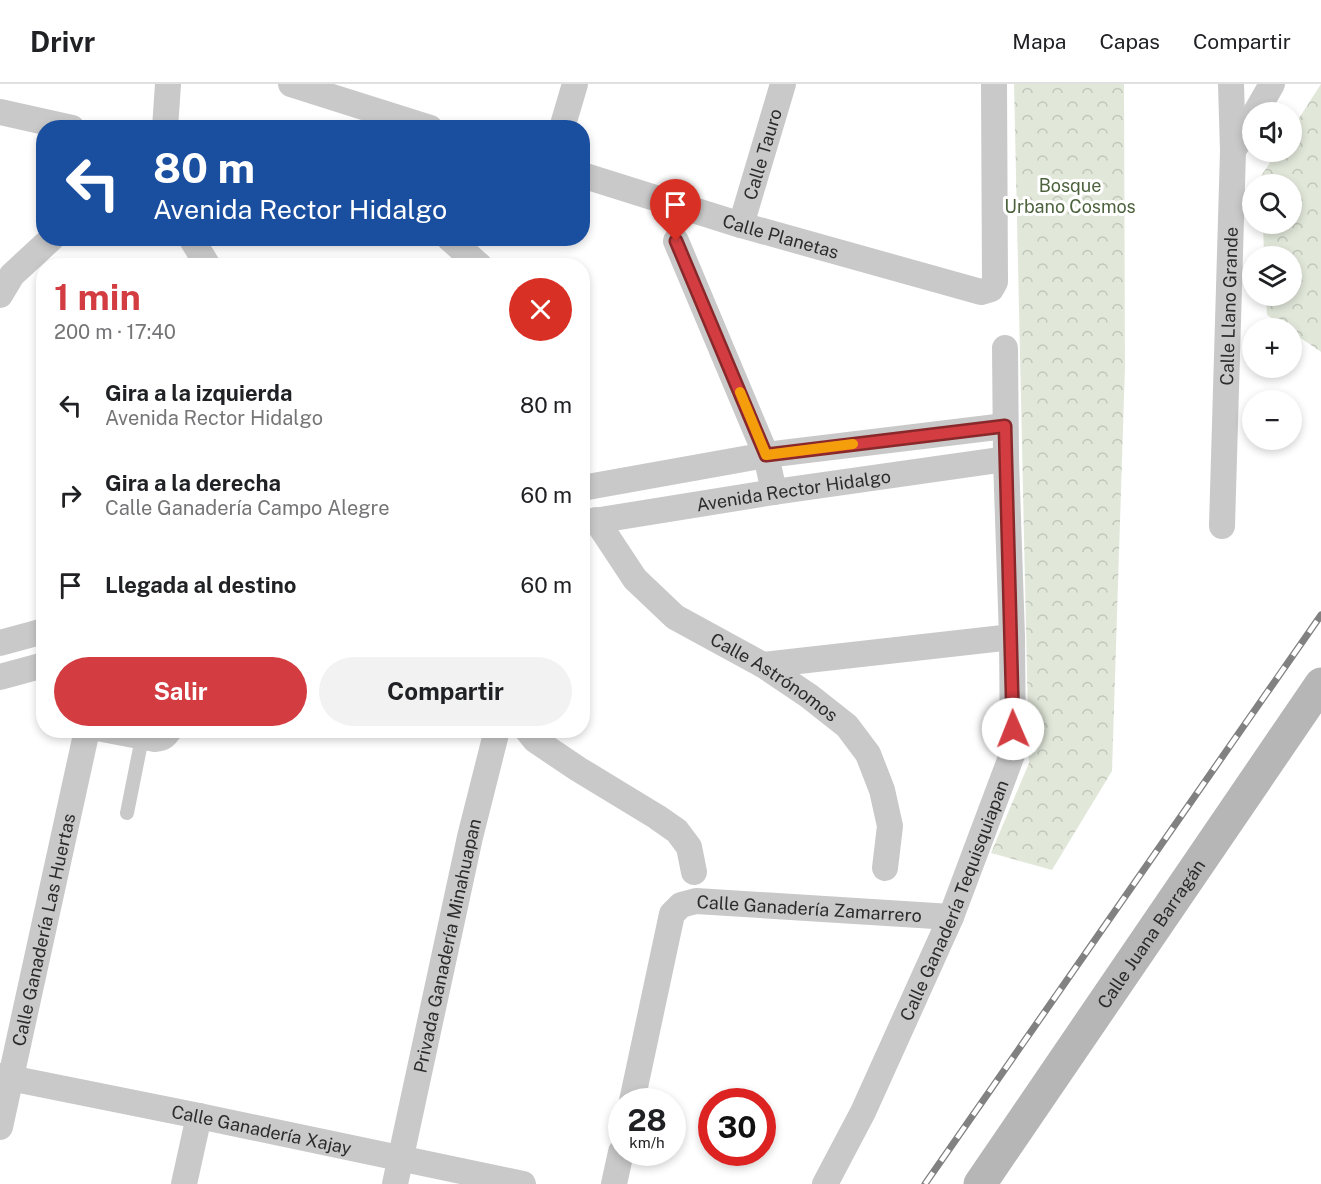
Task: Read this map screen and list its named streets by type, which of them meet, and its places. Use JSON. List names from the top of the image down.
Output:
{
  "streets": {
    "street": [
      "Calle Tauro",
      "Calle Planetas",
      "Calle Llano Grande",
      "Avenida Rector Hidalgo",
      "Calle Astrónomos",
      "Calle Ganadería Tequisquiapan",
      "Calle Ganadería Zamarrero",
      "Calle Ganadería Las Huertas",
      "Calle Juana Barragán",
      "Privada Ganadería Minahuapan",
      "Calle Ganadería Xajay"
    ]
  },
  "crossings": [
    ["Calle Tauro", "Calle Planetas"],
    ["Avenida Rector Hidalgo", "Calle Ganadería Tequisquiapan"],
    ["Calle Ganadería Tequisquiapan", "Calle Ganadería Zamarrero"],
    ["Calle Ganadería Las Huertas", "Calle Ganadería Xajay"],
    ["Privada Ganadería Minahuapan", "Calle Ganadería Xajay"]
  ],
  "parks": ["Bosque Urbano Cosmos"],
  "page": {
    "header": "Drivr",
    "nav": ["Mapa", "Capas", "Compartir"],
    "map_buttons": ["+", "−"],
    "turn": ["80 m", "Avenida Rector Hidalgo"],
    "heading": ["1 min", "200 m · 17:40"],
    "list": [
      {
        "name": "Gira a la izquierda",
        "note": "Avenida Rector Hidalgo",
        "value": "80 m"
      },
      {
        "name": "Gira a la derecha",
        "note": "Calle Ganadería Campo Alegre",
        "value": "60 m"
      },
      {
        "name": "Llegada al destino",
        "value": "60 m"
      }
    ],
    "buttons": ["Salir", "Compartir"],
    "speed": "28 km/h",
    "limit": "30"
  }
}
